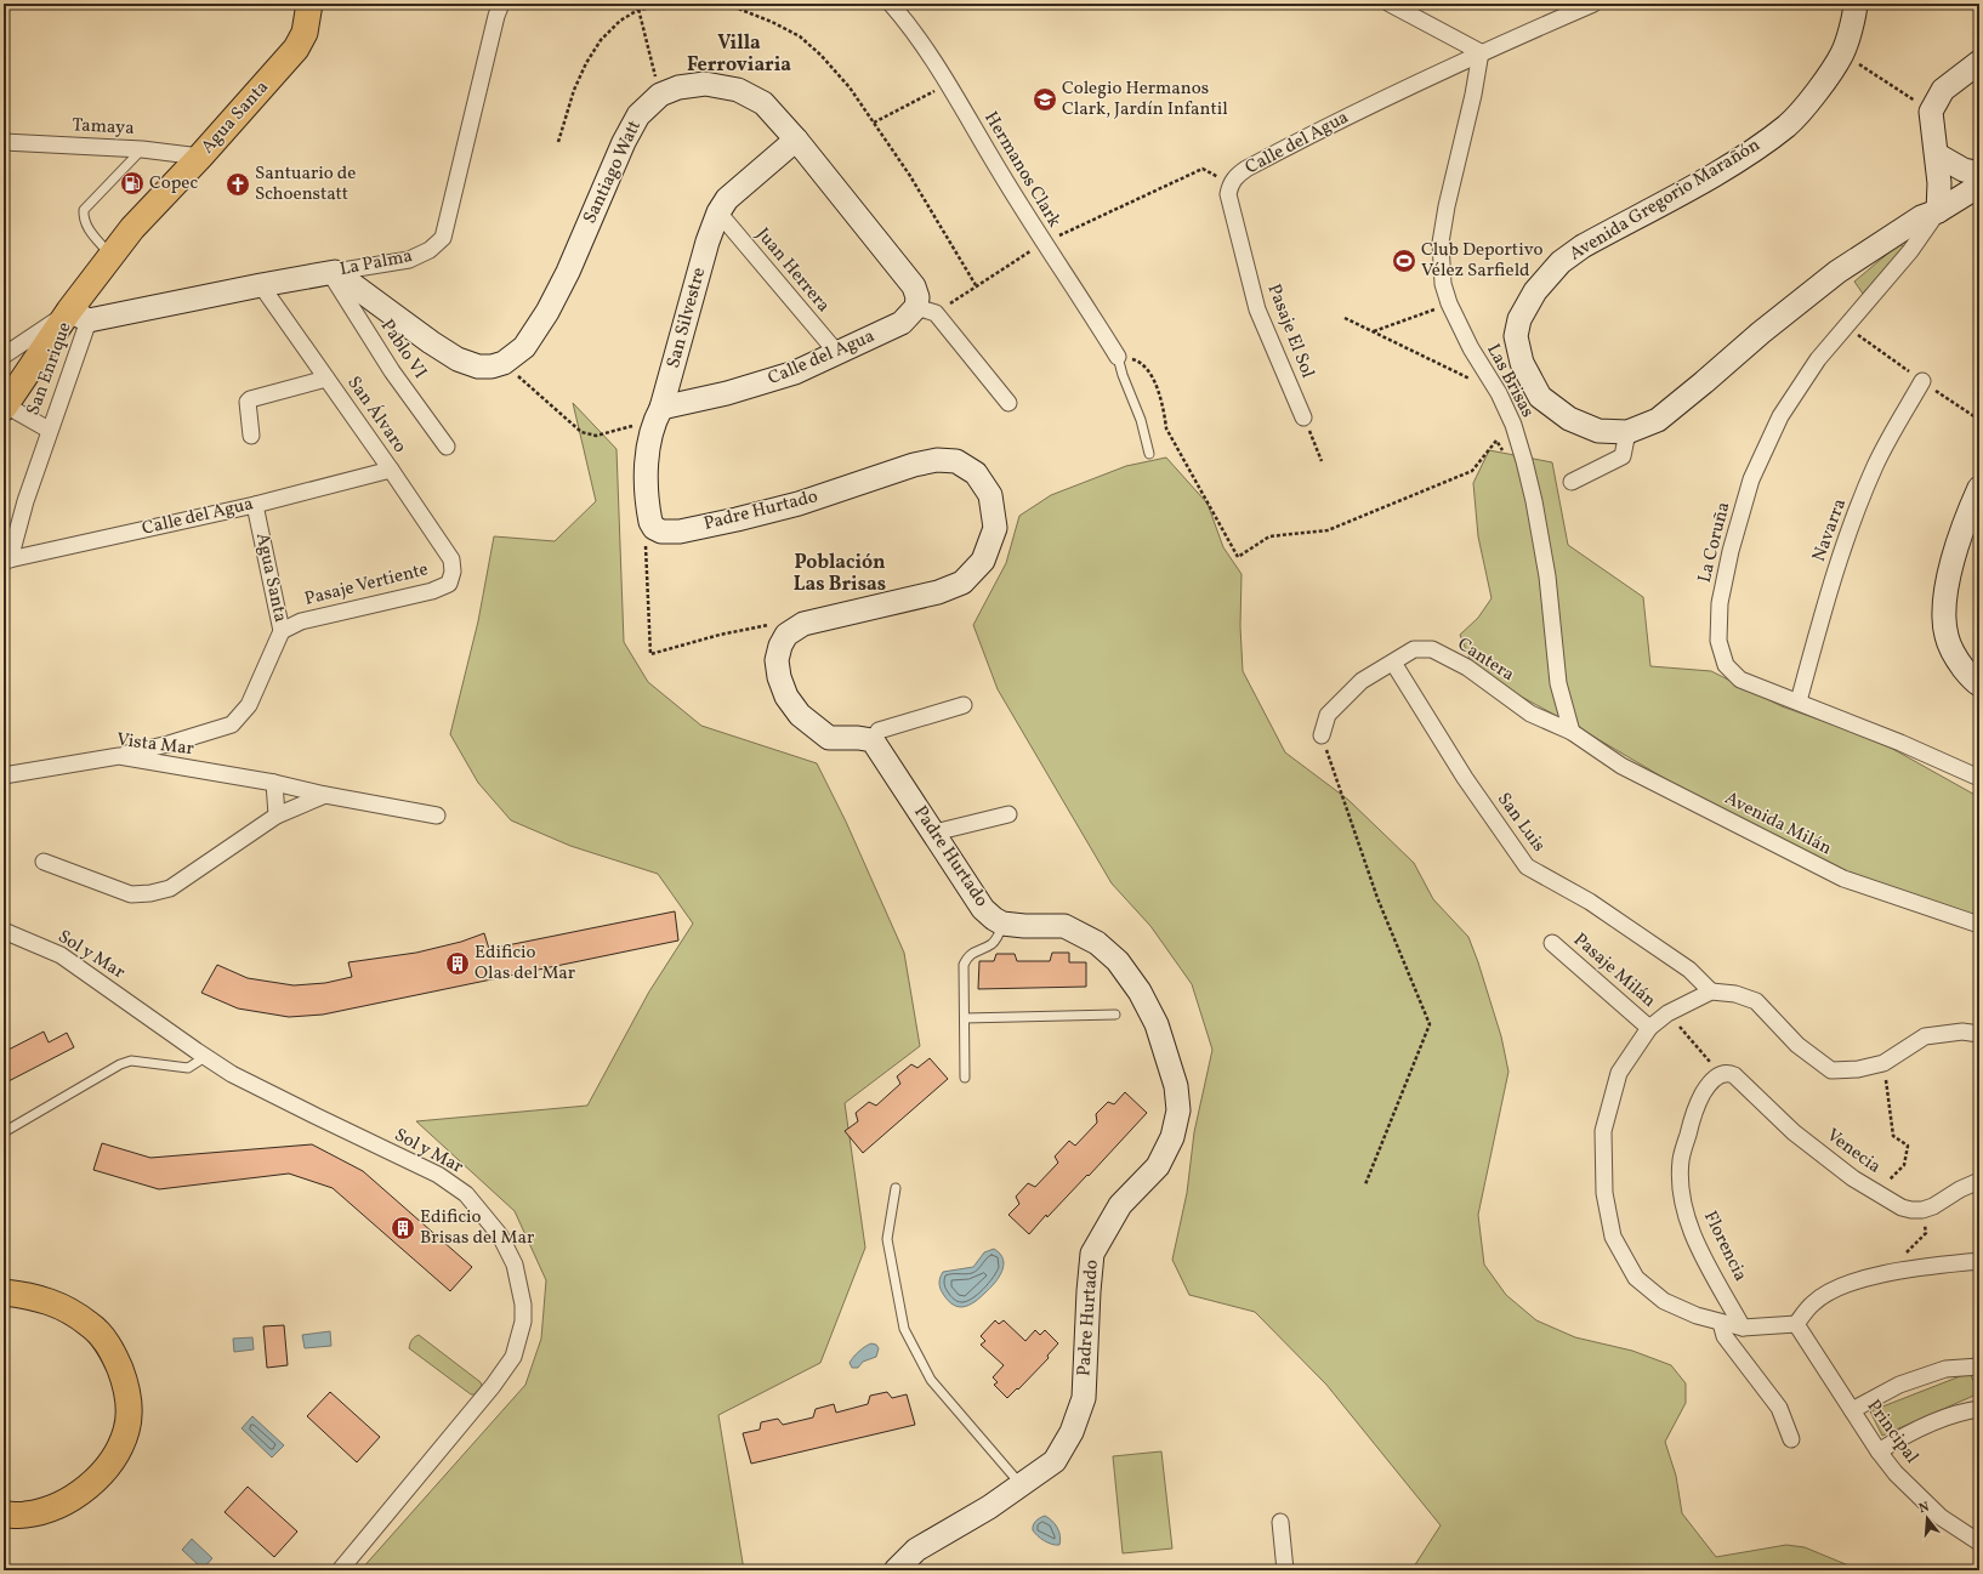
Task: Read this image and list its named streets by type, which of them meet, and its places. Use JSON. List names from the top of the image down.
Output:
{
  "streets": {
    "main road": ["Agua Santa"],
    "street": [
      "Tamaya",
      "Calle del Agua",
      "Hermanos Clark",
      "Santiago Watt",
      "Avenida Gregorio Marañón",
      "La Palma",
      "Juan Herrera",
      "San Silvestre",
      "Pasaje El Sol",
      "Pablo VI",
      "San Enrique",
      "Las Brisas",
      "San Álvaro",
      "Padre Hurtado",
      "Navarra",
      "La Coruña",
      "Pasaje Vertiente",
      "Cantera",
      "Vista Mar",
      "San Luis",
      "Avenida Milán",
      "Sol y Mar",
      "Pasaje Milán",
      "Venecia",
      "Florencia",
      "Principal"
    ]
  },
  "crossings": [
    ["Agua Santa", "Tamaya"],
    ["Agua Santa", "Calle del Agua"],
    ["Agua Santa", "La Palma"],
    ["Agua Santa", "San Enrique"],
    ["Agua Santa", "Pasaje Vertiente"],
    ["Agua Santa", "Vista Mar"],
    ["Calle del Agua", "Hermanos Clark"],
    ["Calle del Agua", "Santiago Watt"],
    ["Calle del Agua", "Juan Herrera"],
    ["Calle del Agua", "San Silvestre"],
    ["Calle del Agua", "Pasaje El Sol"],
    ["Calle del Agua", "San Enrique"],
    ["Calle del Agua", "Las Brisas"],
    ["Calle del Agua", "San Álvaro"],
    ["Santiago Watt", "La Palma"],
    ["Santiago Watt", "San Silvestre"],
    ["Santiago Watt", "Pablo VI"],
    ["Avenida Gregorio Marañón", "La Coruña"],
    ["La Palma", "Pablo VI"],
    ["La Palma", "San Enrique"],
    ["La Palma", "San Álvaro"],
    ["Juan Herrera", "San Silvestre"],
    ["San Silvestre", "Padre Hurtado"],
    ["Las Brisas", "Cantera"],
    ["Las Brisas", "Avenida Milán"],
    ["San Álvaro", "Pasaje Vertiente"],
    ["Navarra", "La Coruña"],
    ["Cantera", "San Luis"],
    ["Cantera", "Avenida Milán"],
    ["Venecia", "Florencia"]
  ],
  "districts": ["Villa Ferroviaria", "Población Las Brisas"],
  "places": {
    "school or university": ["Colegio Hermanos Clark, Jardín Infantil"],
    "fuel station": ["Copec"],
    "church": ["Santuario de Schoenstatt"],
    "sports": ["Club Deportivo Vélez Sarfield"],
    "building": ["Edificio Olas del Mar", "Edificio Brisas del Mar"]
  },
  "north": "top"
}
